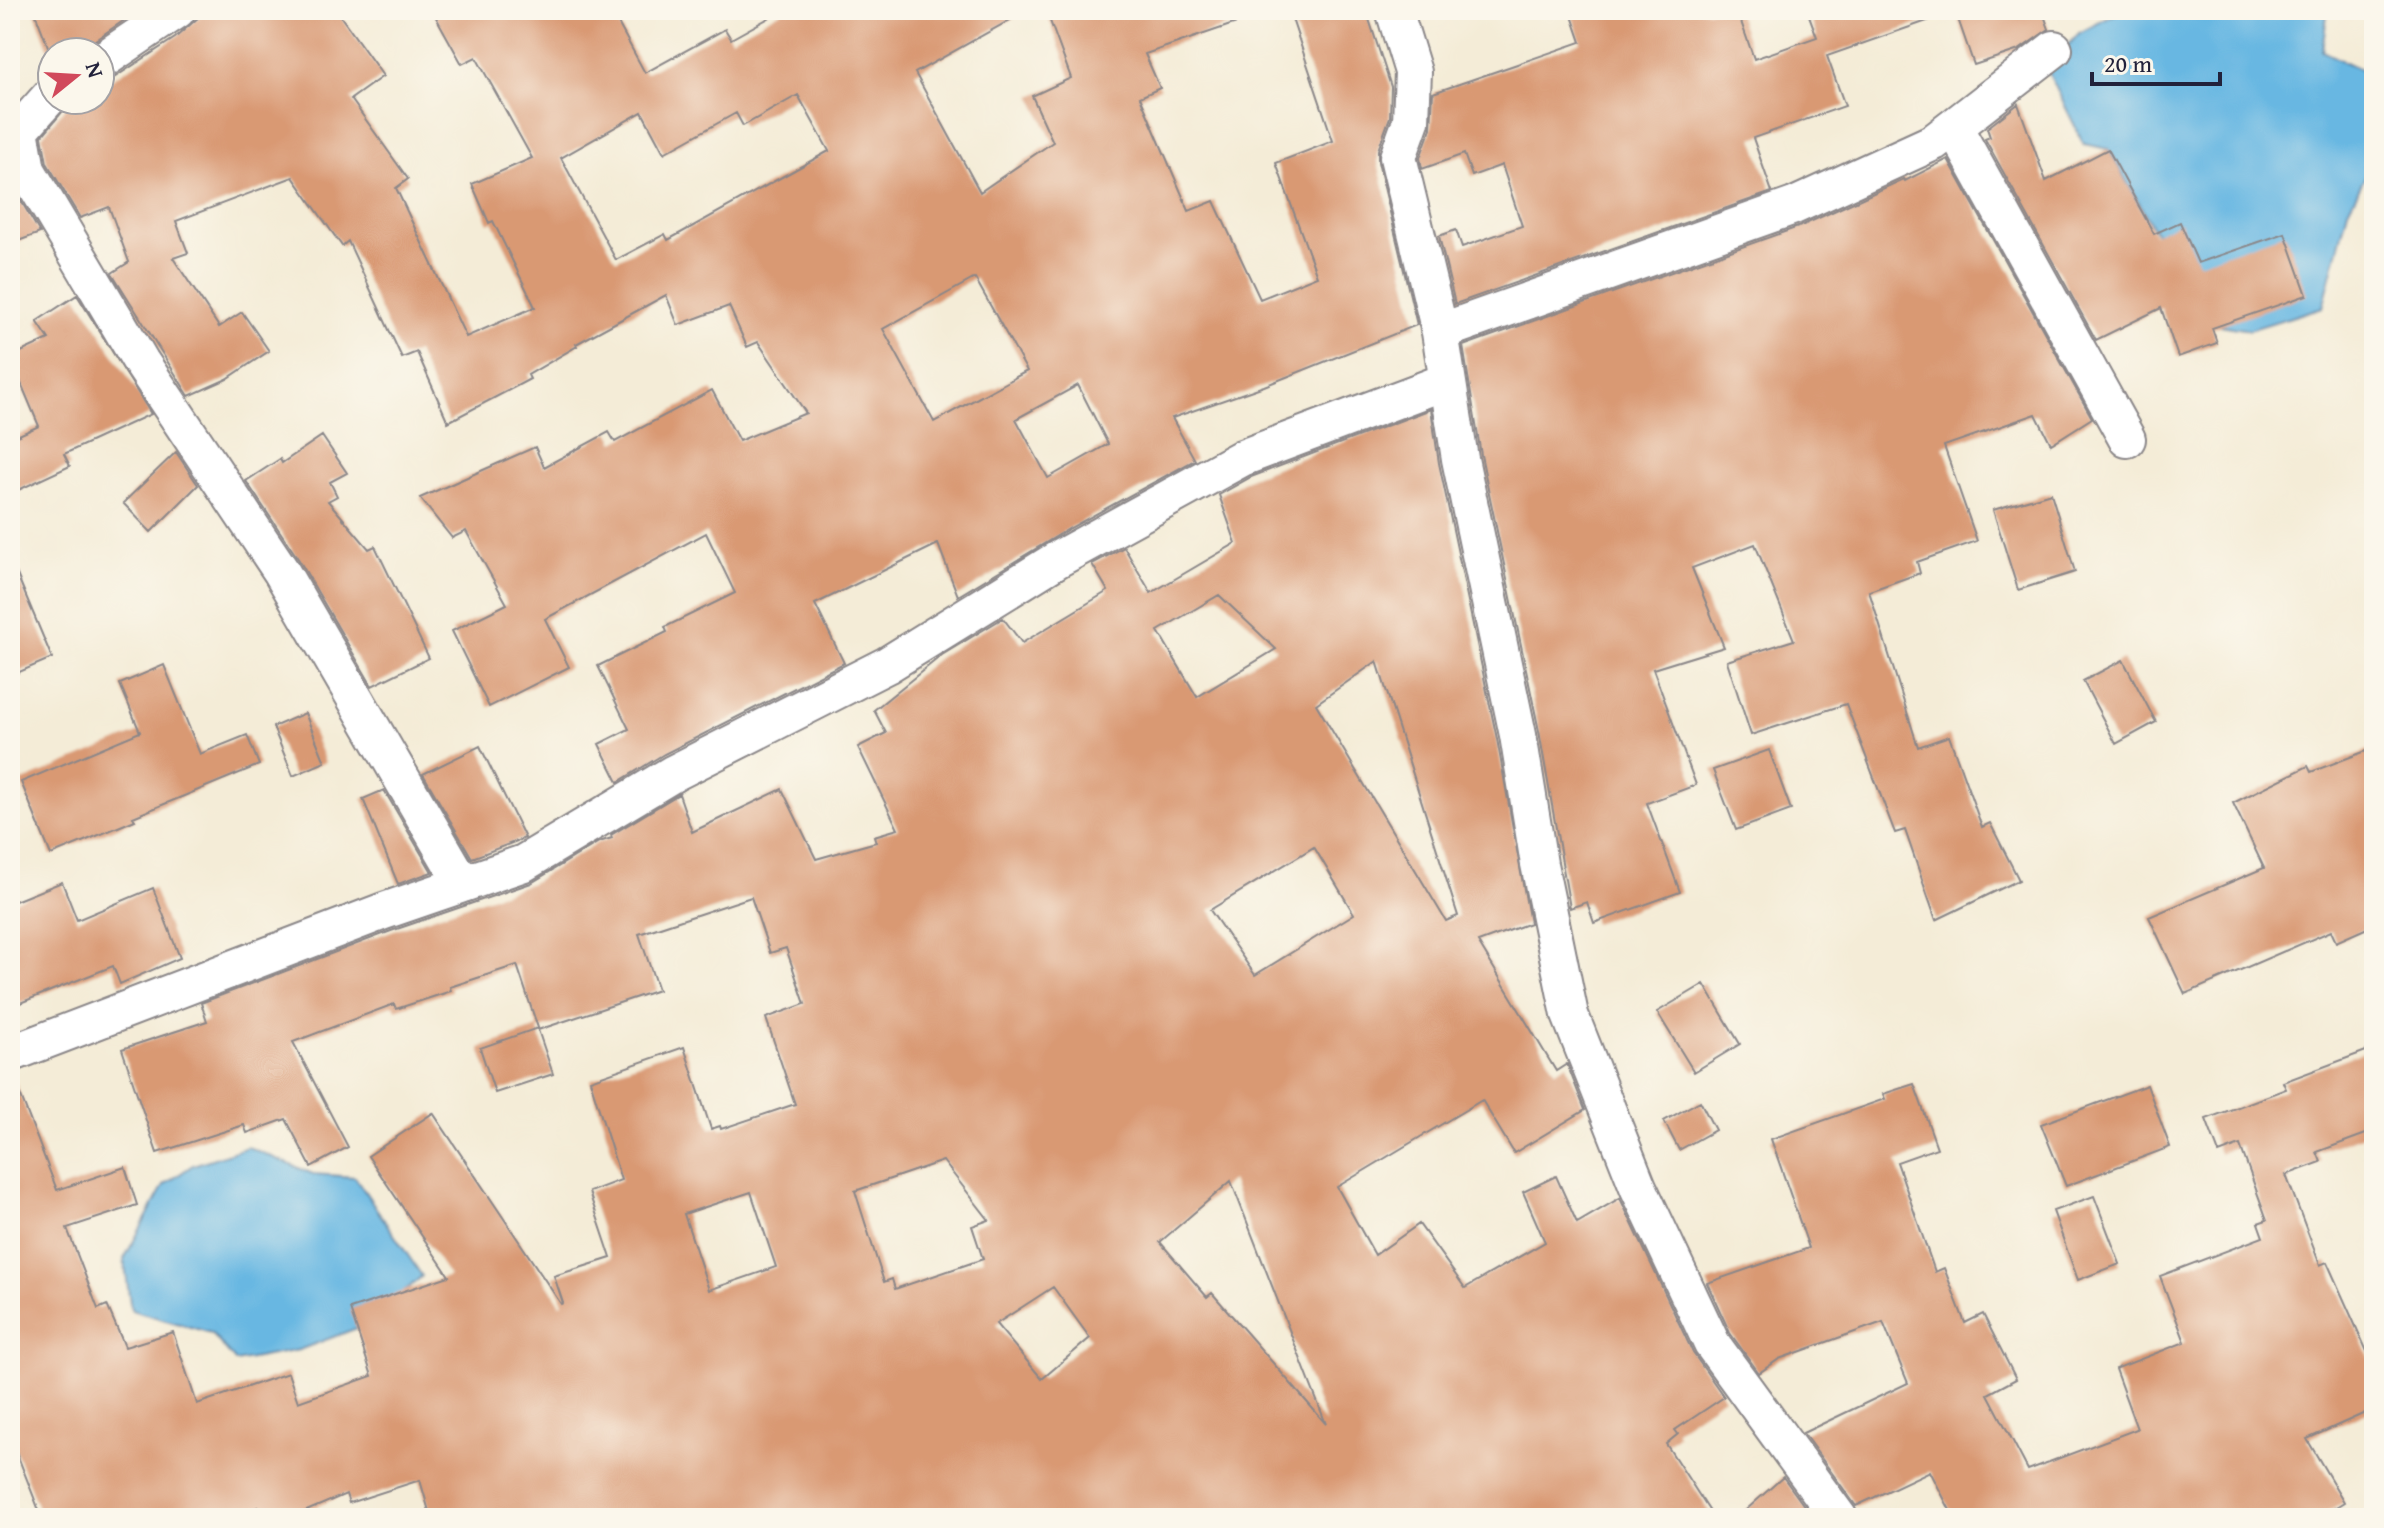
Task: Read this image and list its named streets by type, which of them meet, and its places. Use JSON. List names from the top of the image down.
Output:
{
  "scale_bar": "20 m",
  "north": "right"
}
